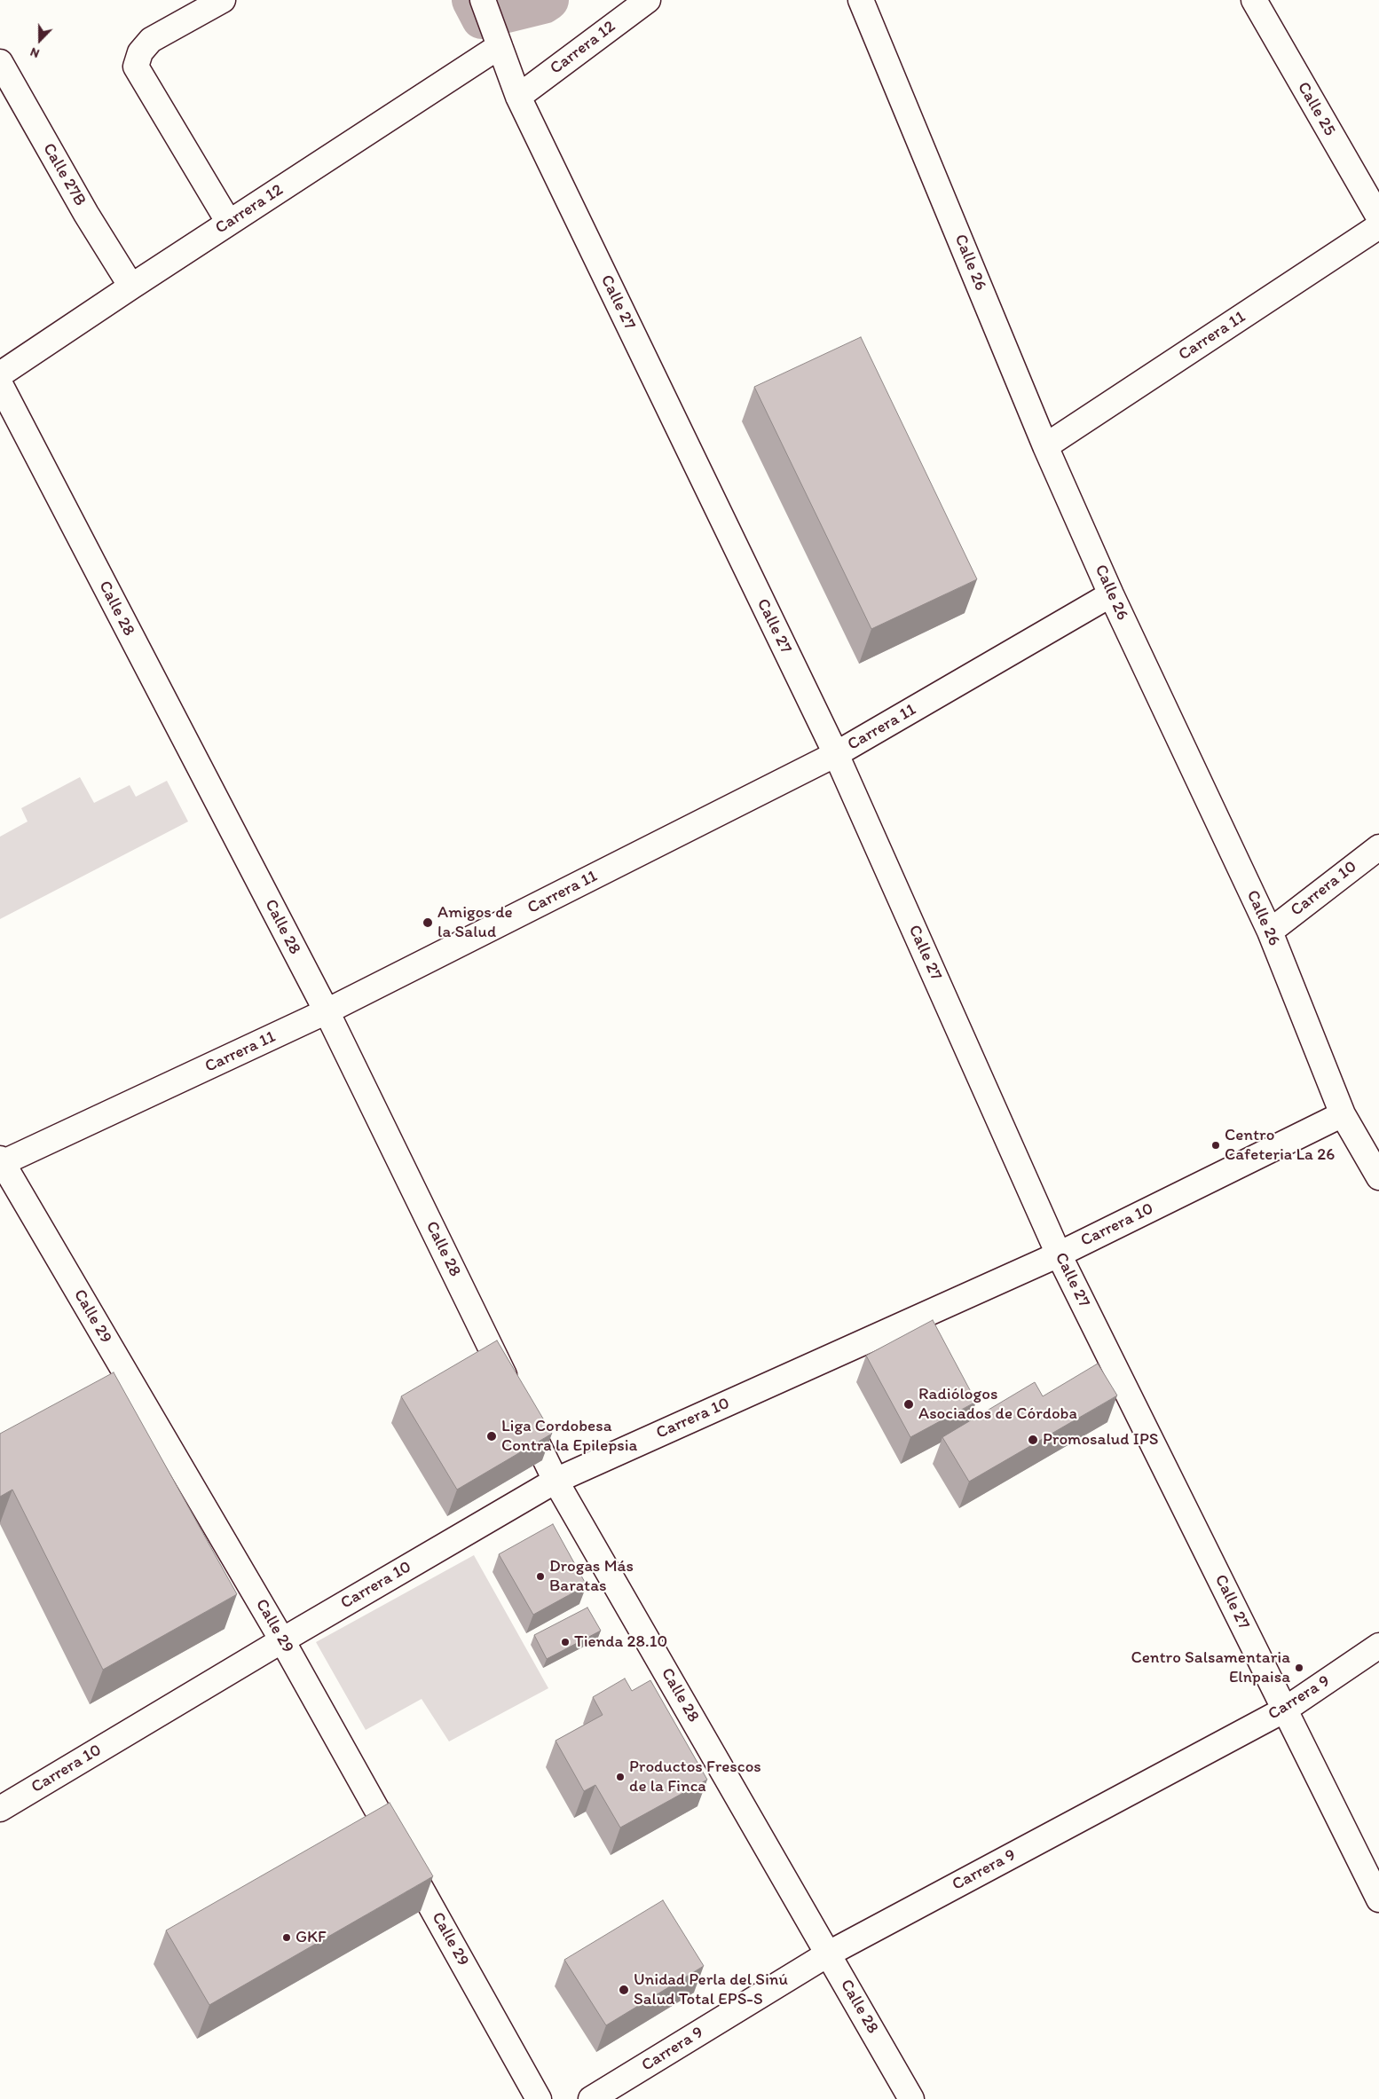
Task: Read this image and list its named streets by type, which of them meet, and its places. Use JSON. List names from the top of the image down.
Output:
{
  "streets": {
    "street": [
      "Carrera 12",
      "Calle 25",
      "Calle 27B",
      "Calle 26",
      "Calle 27",
      "Carrera 11",
      "Calle 28",
      "Carrera 10",
      "Calle 29",
      "Carrera 9"
    ]
  },
  "crossings": [
    ["Carrera 12", "Calle 27B"],
    ["Carrera 12", "Calle 27"],
    ["Calle 26", "Carrera 11"],
    ["Calle 26", "Carrera 10"],
    ["Calle 27", "Carrera 11"],
    ["Calle 27", "Carrera 10"],
    ["Calle 27", "Carrera 9"],
    ["Carrera 11", "Calle 28"],
    ["Carrera 11", "Calle 29"],
    ["Calle 28", "Carrera 10"],
    ["Calle 28", "Carrera 9"],
    ["Carrera 10", "Calle 29"]
  ],
  "places": [
    "Amigos de la Salud",
    "Centro Cafeteria La 26",
    "Radiólogos Asociados de Córdoba",
    "Liga Cordobesa Contra la Epilepsia",
    "Promosalud IPS",
    "Drogas Más Baratas",
    "Tienda 28.10",
    "Centro Salsamentaria Elnpaisa",
    "Productos Frescos de la Finca",
    "GKF",
    "Unidad Perla del Sinú Salud Total EPS-S"
  ],
  "north": "bottom"
}
